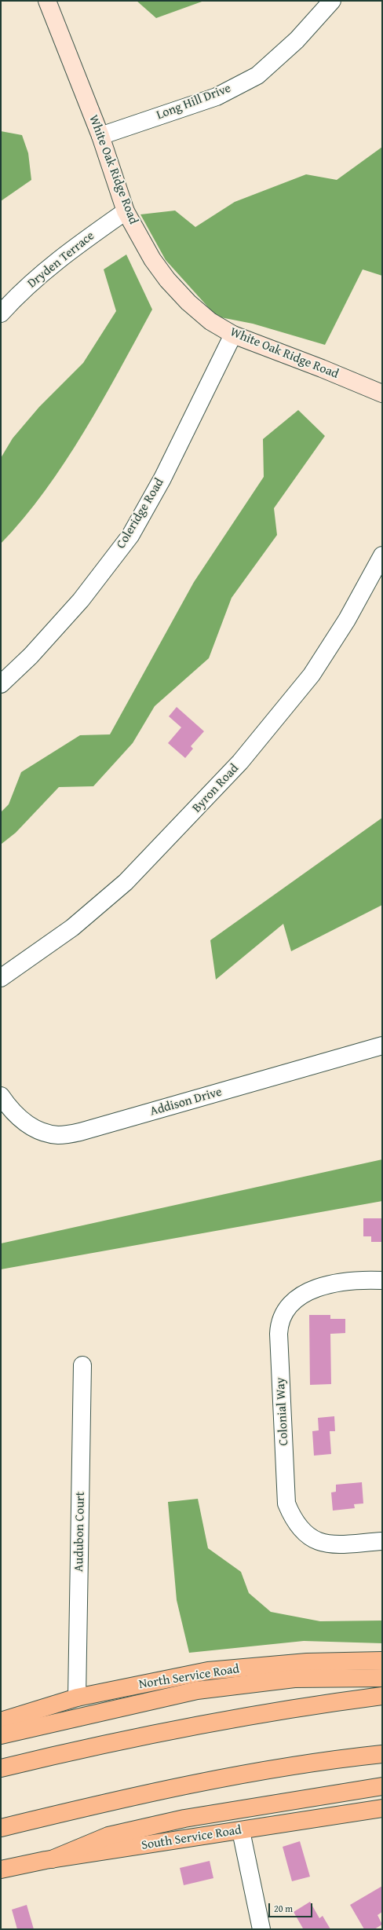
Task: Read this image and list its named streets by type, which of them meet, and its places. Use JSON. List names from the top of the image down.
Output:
{
  "streets": {
    "main road": ["North Service Road", "South Service Road"],
    "street": [
      "Long Hill Drive",
      "White Oak Ridge Road",
      "Dryden Terrace",
      "Coleridge Road",
      "Byron Road",
      "Addison Drive",
      "Colonial Way",
      "Audubon Court"
    ]
  },
  "crossings": [
    ["Long Hill Drive", "White Oak Ridge Road"],
    ["White Oak Ridge Road", "Dryden Terrace"],
    ["White Oak Ridge Road", "Coleridge Road"],
    ["Audubon Court", "North Service Road"]
  ],
  "scale_bar": "20 m"
}
